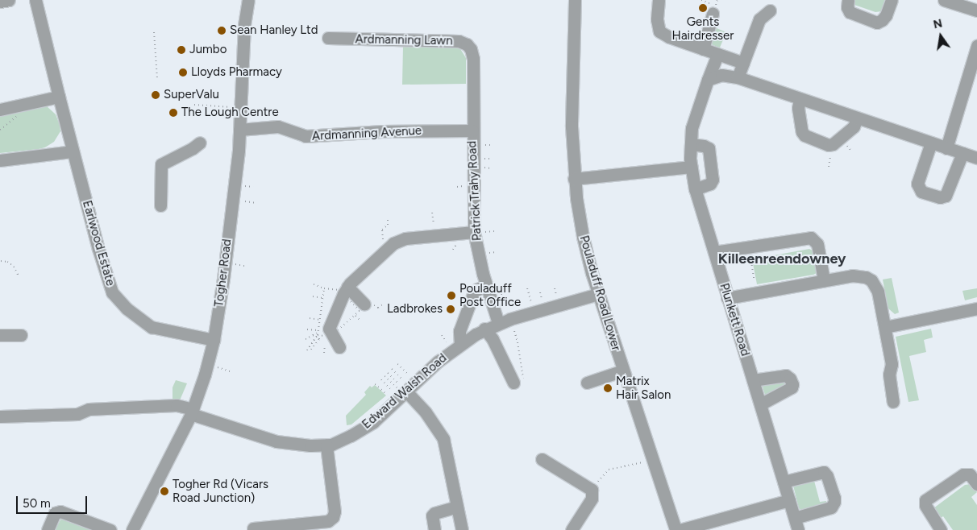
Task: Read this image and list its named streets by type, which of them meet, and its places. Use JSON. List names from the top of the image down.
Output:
{
  "streets": {
    "street": [
      "Ardmanning Lawn",
      "Ardmanning Avenue",
      "Patrick Trahy Road",
      "Earlwood Estate",
      "Togher Road",
      "Pouladuff Road Lower",
      "Plunkett Road",
      "Edward Walsh Road"
    ]
  },
  "crossings": [
    ["Ardmanning Lawn", "Patrick Trahy Road"],
    ["Ardmanning Avenue", "Patrick Trahy Road"],
    ["Ardmanning Avenue", "Togher Road"],
    ["Patrick Trahy Road", "Edward Walsh Road"],
    ["Earlwood Estate", "Togher Road"],
    ["Togher Road", "Edward Walsh Road"],
    ["Pouladuff Road Lower", "Edward Walsh Road"]
  ],
  "districts": ["Killeenreendowney"],
  "places": [
    "Gents Hairdresser",
    "Sean Hanley Ltd",
    "Jumbo",
    "Lloyds Pharmacy",
    "SuperValu",
    "The Lough Centre",
    "Pouladuff Post Office",
    "Ladbrokes",
    "Matrix Hair Salon",
    "Togher Rd (Vicars Road Junction)"
  ],
  "scale_bar": "50 m",
  "north": "top"
}
